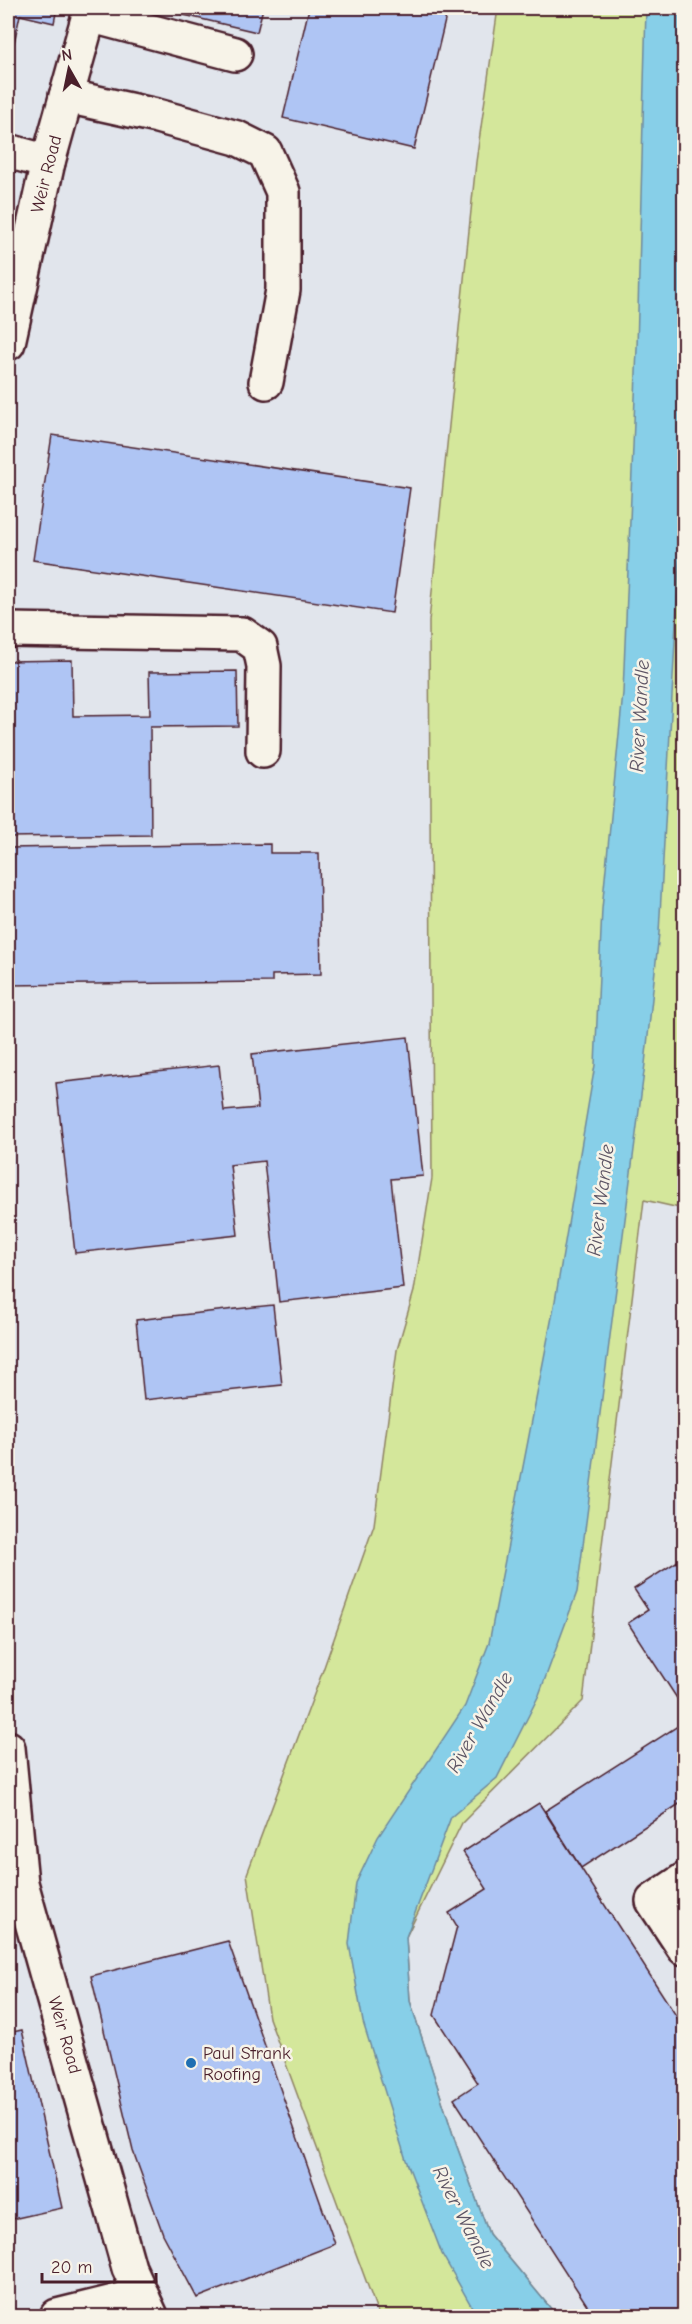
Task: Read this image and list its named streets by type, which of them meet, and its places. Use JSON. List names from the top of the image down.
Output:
{
  "streets": {
    "lane": ["Weir Road"]
  },
  "water": ["River Wandle"],
  "places": ["Paul Strank Roofing"],
  "scale_bar": "20 m",
  "north": "top"
}
